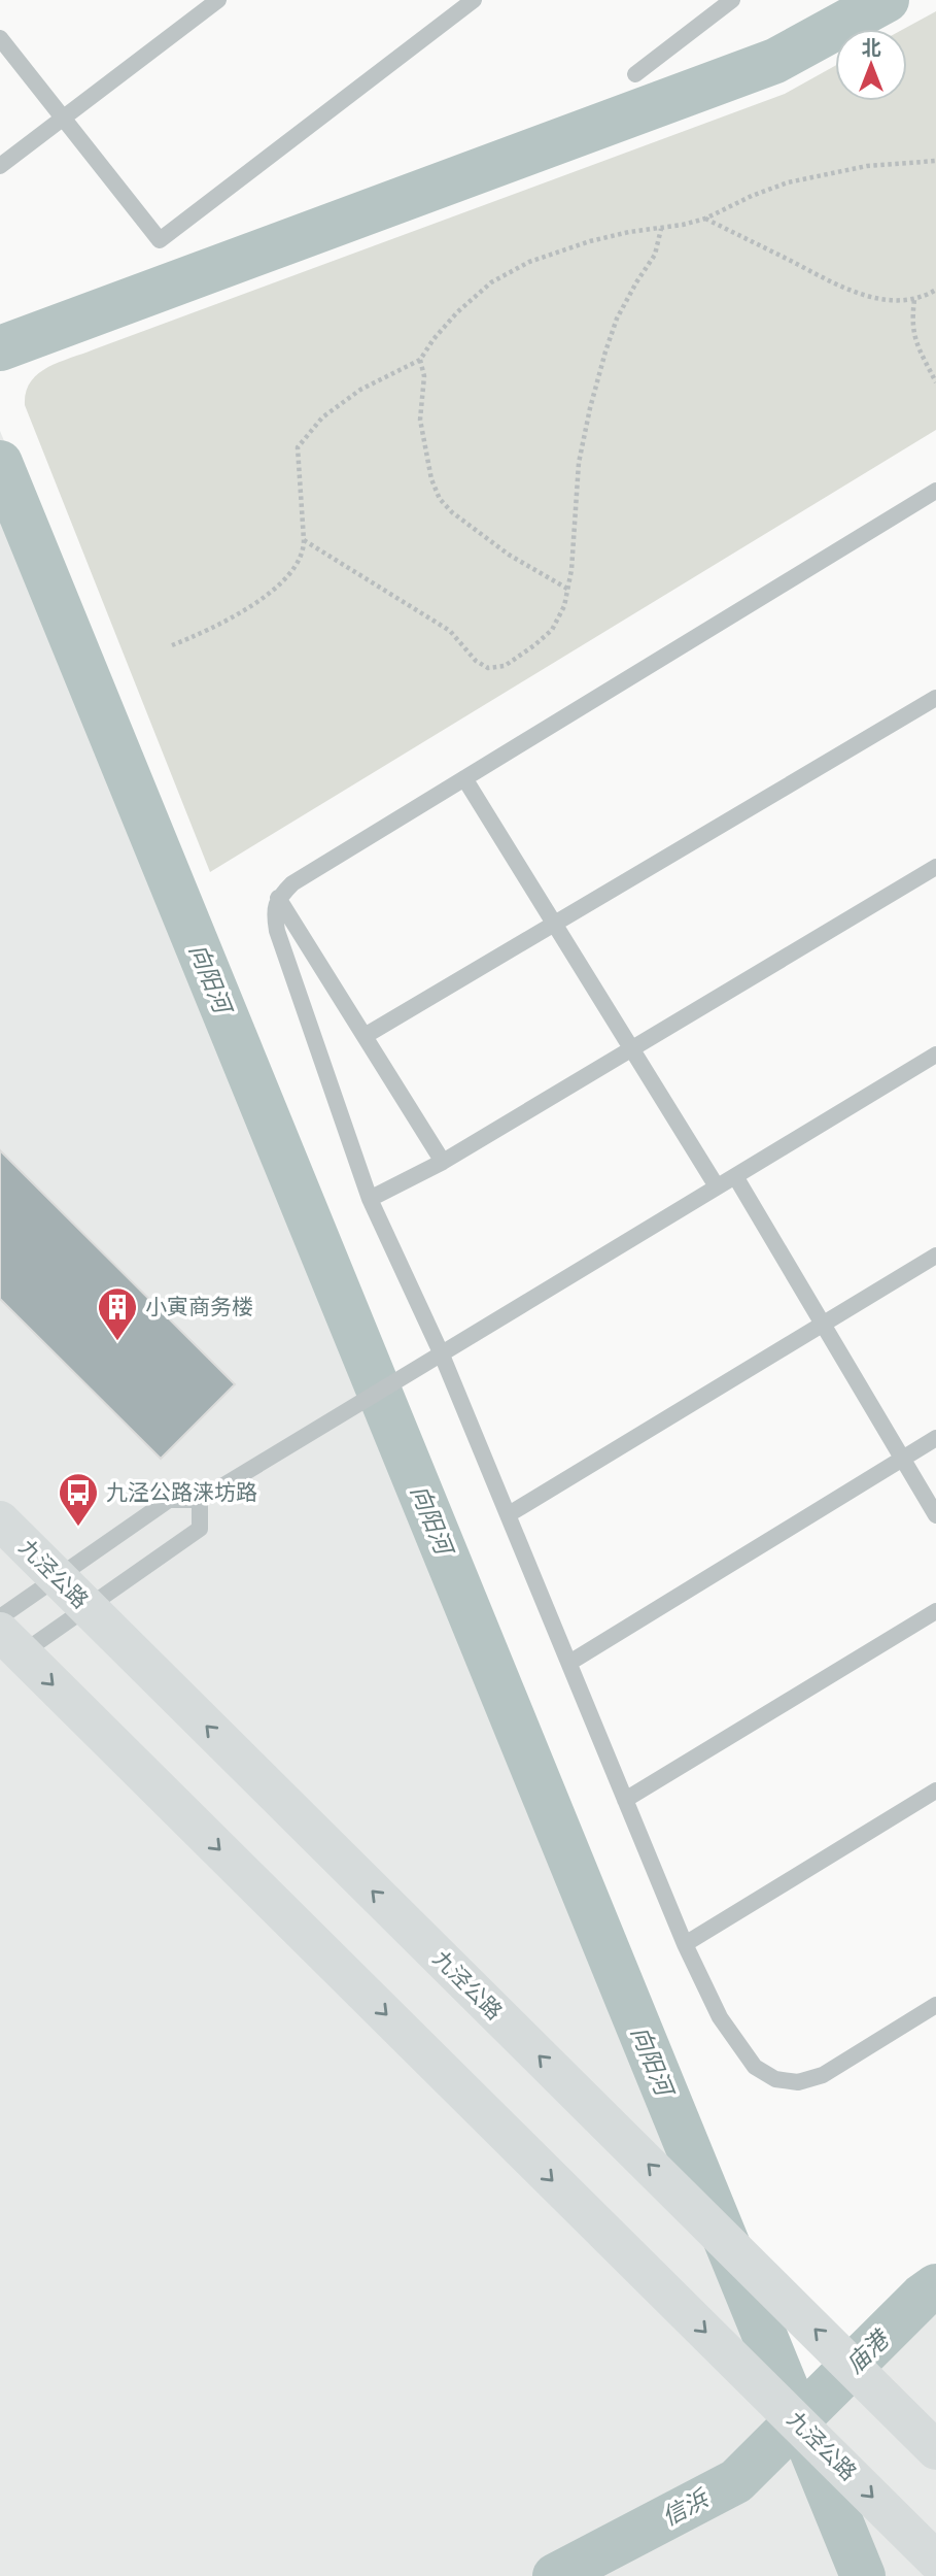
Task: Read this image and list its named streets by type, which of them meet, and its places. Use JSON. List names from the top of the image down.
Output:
{
  "streets": {
    "main road": ["九泾公路"]
  },
  "water": ["向阳河", "庙港", "信浜"],
  "places": {
    "building": ["小寅商务楼"],
    "bus stop": ["九泾公路涞坊路"]
  },
  "north": "top"
}
